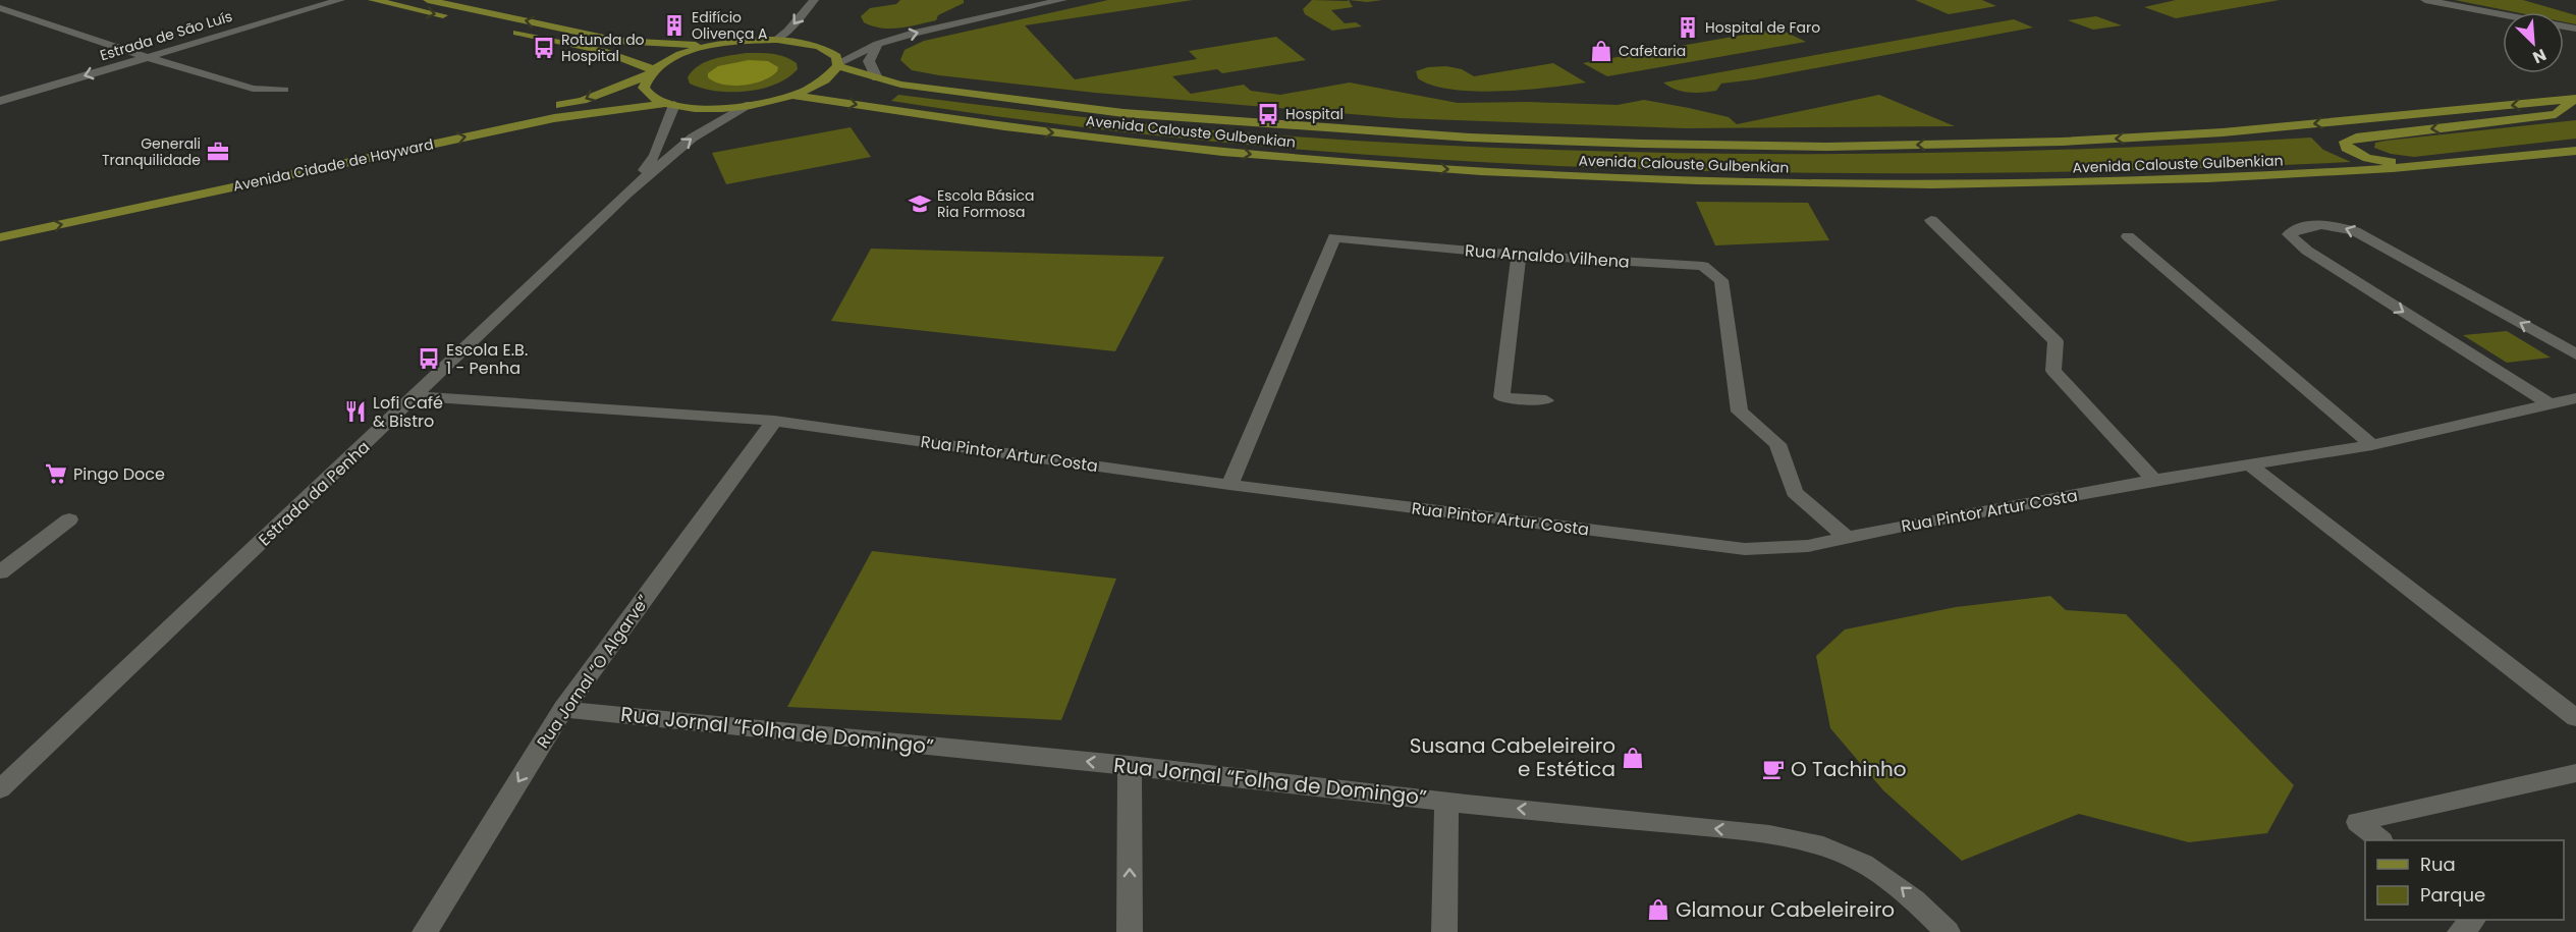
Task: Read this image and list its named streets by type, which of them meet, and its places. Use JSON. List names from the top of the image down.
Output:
{
  "streets": {
    "main road": ["Avenida Calouste Gulbenkian", "Avenida Cidade de Hayward"],
    "street": [
      "Estrada de São Luís",
      "Rua Arnaldo Vilhena",
      "Rua Pintor Artur Costa",
      "Estrada da Penha",
      "Rua Jornal “O Algarve”",
      "Rua Jornal “Folha de Domingo”"
    ]
  },
  "crossings": [
    ["Rua Arnaldo Vilhena", "Rua Pintor Artur Costa"],
    ["Rua Pintor Artur Costa", "Estrada da Penha"],
    ["Rua Pintor Artur Costa", "Rua Jornal “O Algarve”"],
    ["Rua Jornal “O Algarve”", "Rua Jornal “Folha de Domingo”"]
  ],
  "one_way": ["Estrada de São Luís", "Rua Jornal “O Algarve”", "Rua Jornal “Folha de Domingo”"],
  "places": {
    "building": ["Edifício Olivença A", "Hospital de Faro"],
    "bus stop": ["Rotunda do Hospital", "Hospital", "Escola E.B. 1 - Penha"],
    "shop": ["Cafetaria", "Susana Cabeleireiro e Estética", "Glamour Cabeleireiro"],
    "office": ["Generali Tranquilidade"],
    "school or university": ["Escola Básica Ria Formosa"],
    "restaurant": ["Lofi Café & Bistro"],
    "supermarket": ["Pingo Doce"],
    "cafe": ["O Tachinho"]
  },
  "legend": ["Rua", "Parque"],
  "north": "bottom right"
}
